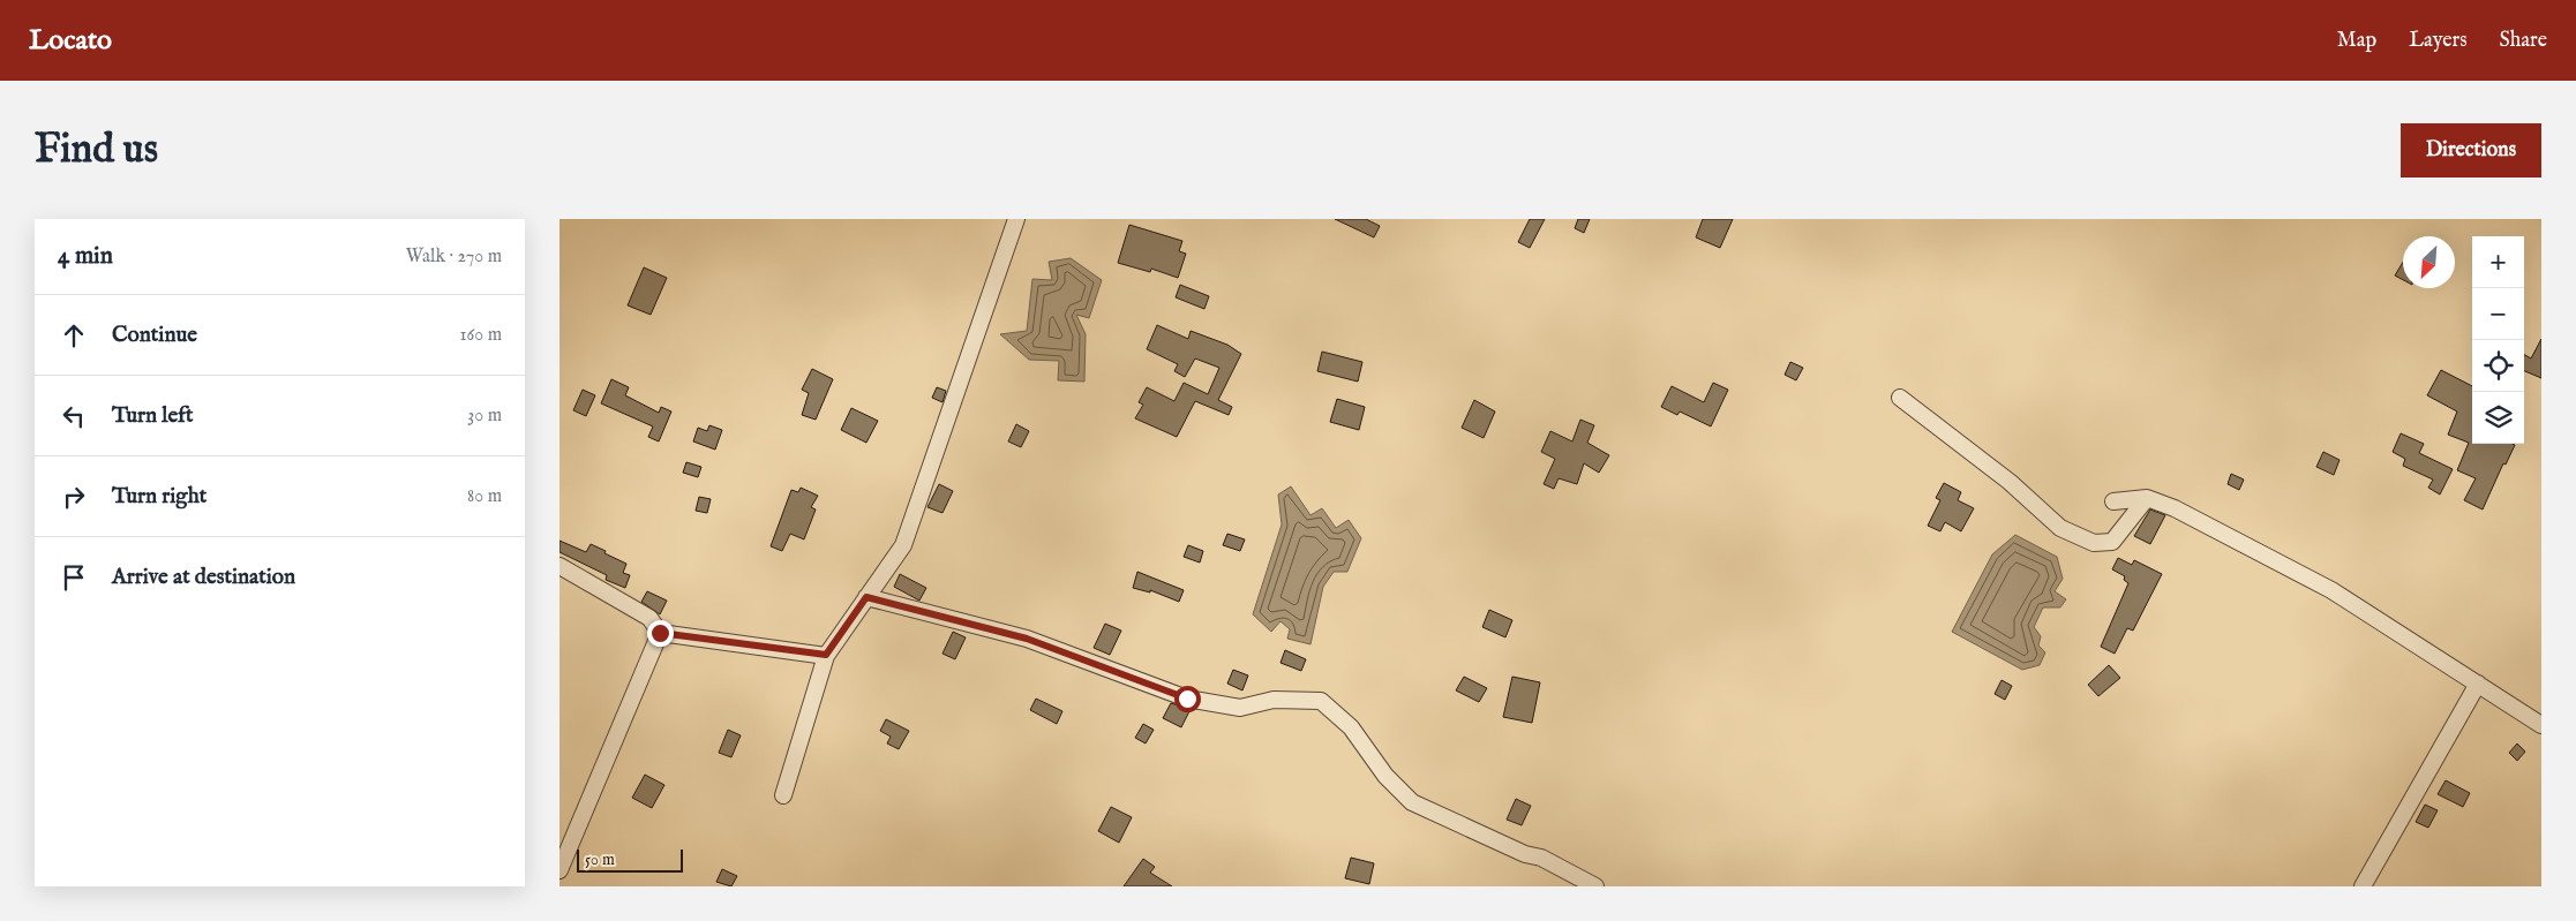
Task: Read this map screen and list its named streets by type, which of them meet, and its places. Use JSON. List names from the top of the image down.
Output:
{
  "scale_bar": "50 m",
  "north": "bottom left",
  "page": {
    "header": "Locato",
    "nav": ["Map", "Layers", "Share"],
    "buttons": "Directions",
    "title": "Find us",
    "heading": ["4 min", "Walk · 270 m"],
    "map_buttons": ["+", "−"],
    "list": [
      ["Continue", "160 m"],
      ["Turn left", "30 m"],
      ["Turn right", "80 m"],
      "Arrive at destination"
    ],
    "scale": "50 m"
  }
}
